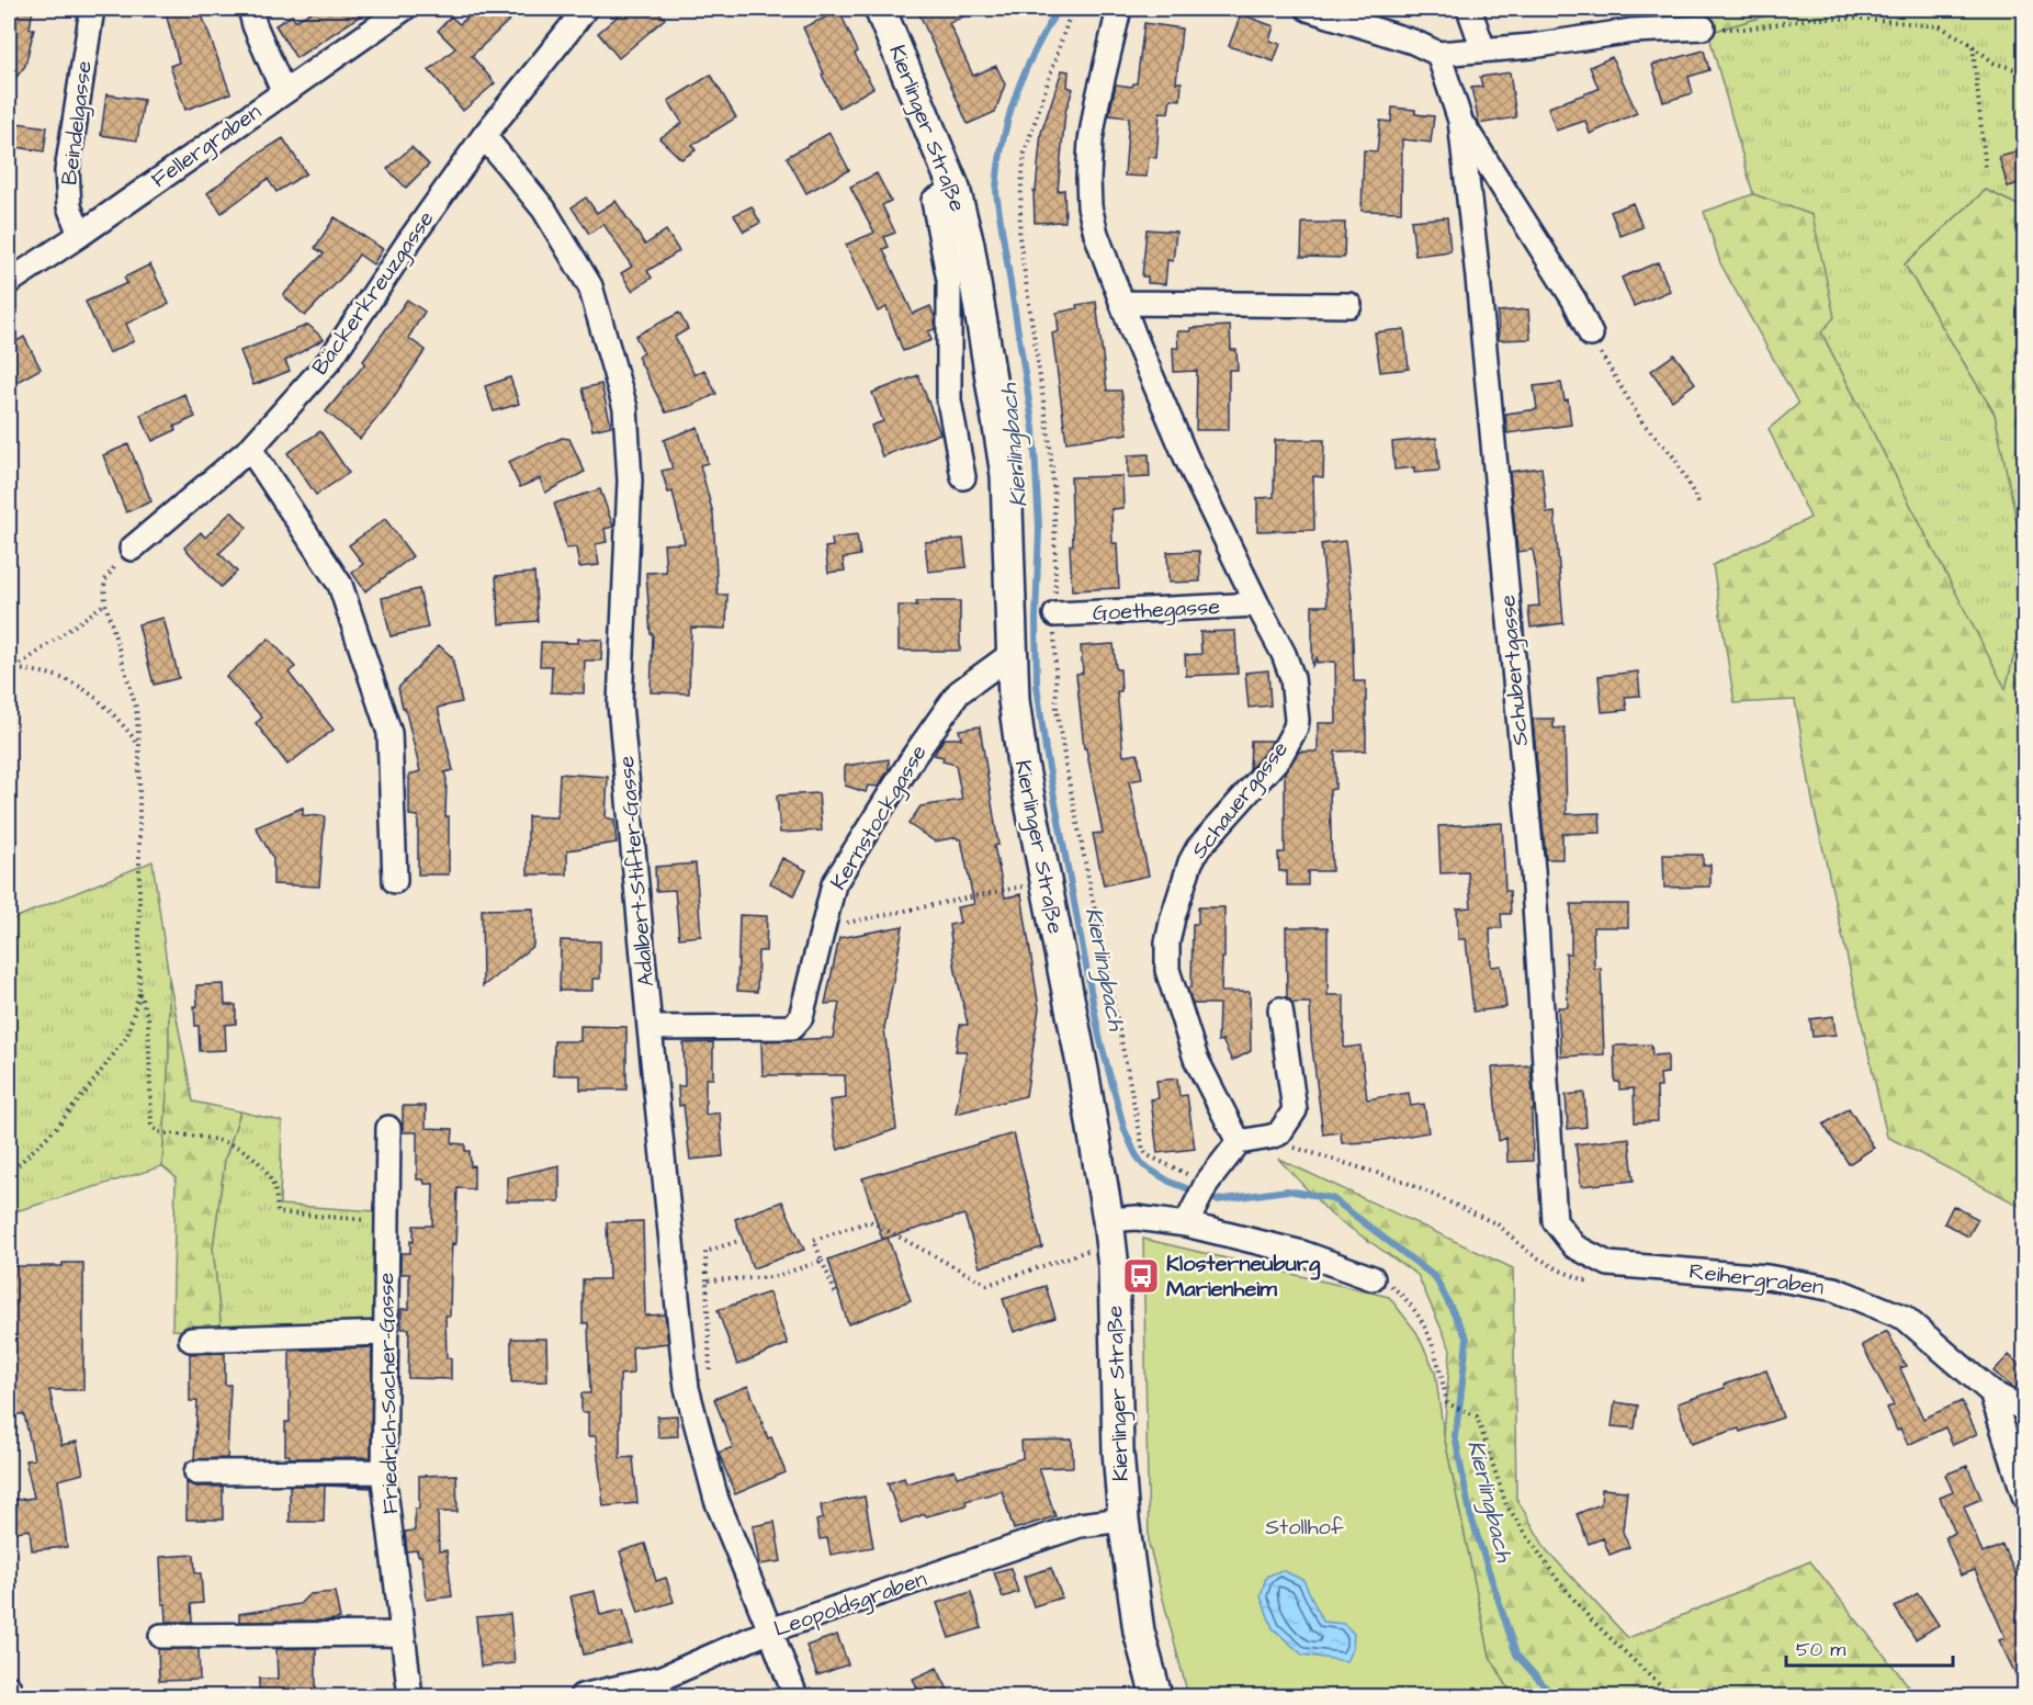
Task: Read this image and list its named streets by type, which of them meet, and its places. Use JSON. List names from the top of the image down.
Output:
{
  "streets": {
    "main road": ["Kierlinger Straße"],
    "street": [
      "Beindelgasse",
      "Fellergraben",
      "Bäckerkreuzgasse",
      "Goethegasse",
      "Schubertgasse",
      "Schauergasse",
      "Kernstockgasse",
      "Adalbert-Stifter-Gasse",
      "Reihergraben",
      "Friedrich-Sacher-Gasse",
      "Leopoldsgraben"
    ]
  },
  "crossings": [
    ["Beindelgasse", "Fellergraben"],
    ["Kierlinger Straße", "Kernstockgasse"],
    ["Kierlinger Straße", "Leopoldsgraben"],
    ["Bäckerkreuzgasse", "Adalbert-Stifter-Gasse"],
    ["Goethegasse", "Schauergasse"],
    ["Schubertgasse", "Reihergraben"],
    ["Kernstockgasse", "Adalbert-Stifter-Gasse"],
    ["Adalbert-Stifter-Gasse", "Leopoldsgraben"]
  ],
  "water": ["Kierlingbach"],
  "parks": ["Stollhof"],
  "places": {
    "bus stop": ["Klosterneuburg Marienheim"]
  },
  "scale_bar": "50 m"
}
